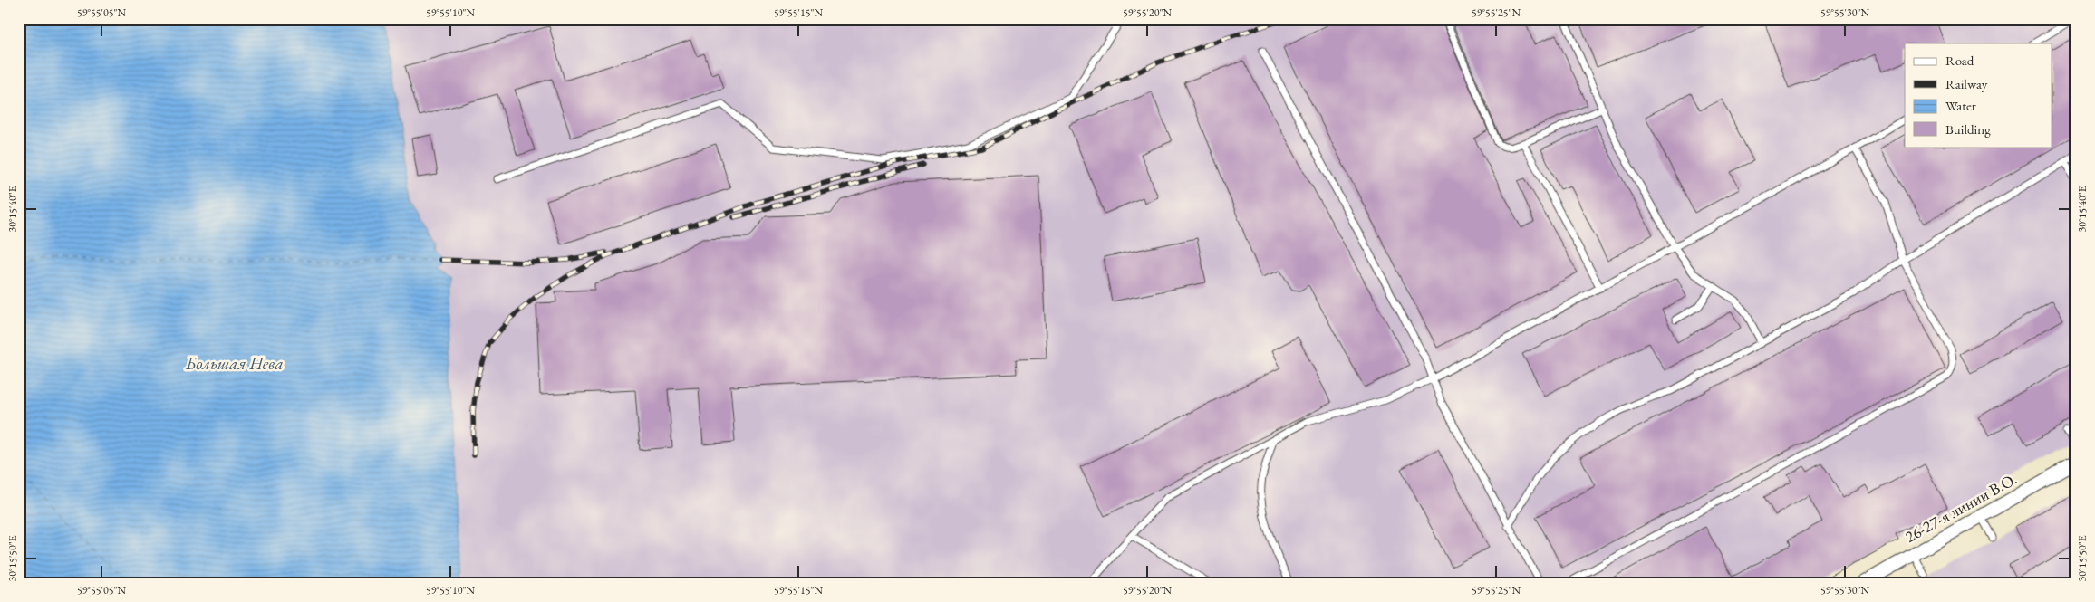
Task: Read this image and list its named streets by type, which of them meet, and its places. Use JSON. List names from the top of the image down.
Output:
{
  "streets": {
    "street": ["26-27-я линии В.О."]
  },
  "water": ["Большая Нева"],
  "legend": [
    "Road",
    "Railway",
    "Water",
    "Building"
  ],
  "coordinates": [
    "59°55'05\"N",
    "59°55'10\"N",
    "59°55'15\"N",
    "59°55'20\"N",
    "59°55'25\"N",
    "59°55'30\"N",
    "30°15'40\"E",
    "30°15'50\"E"
  ]
}
